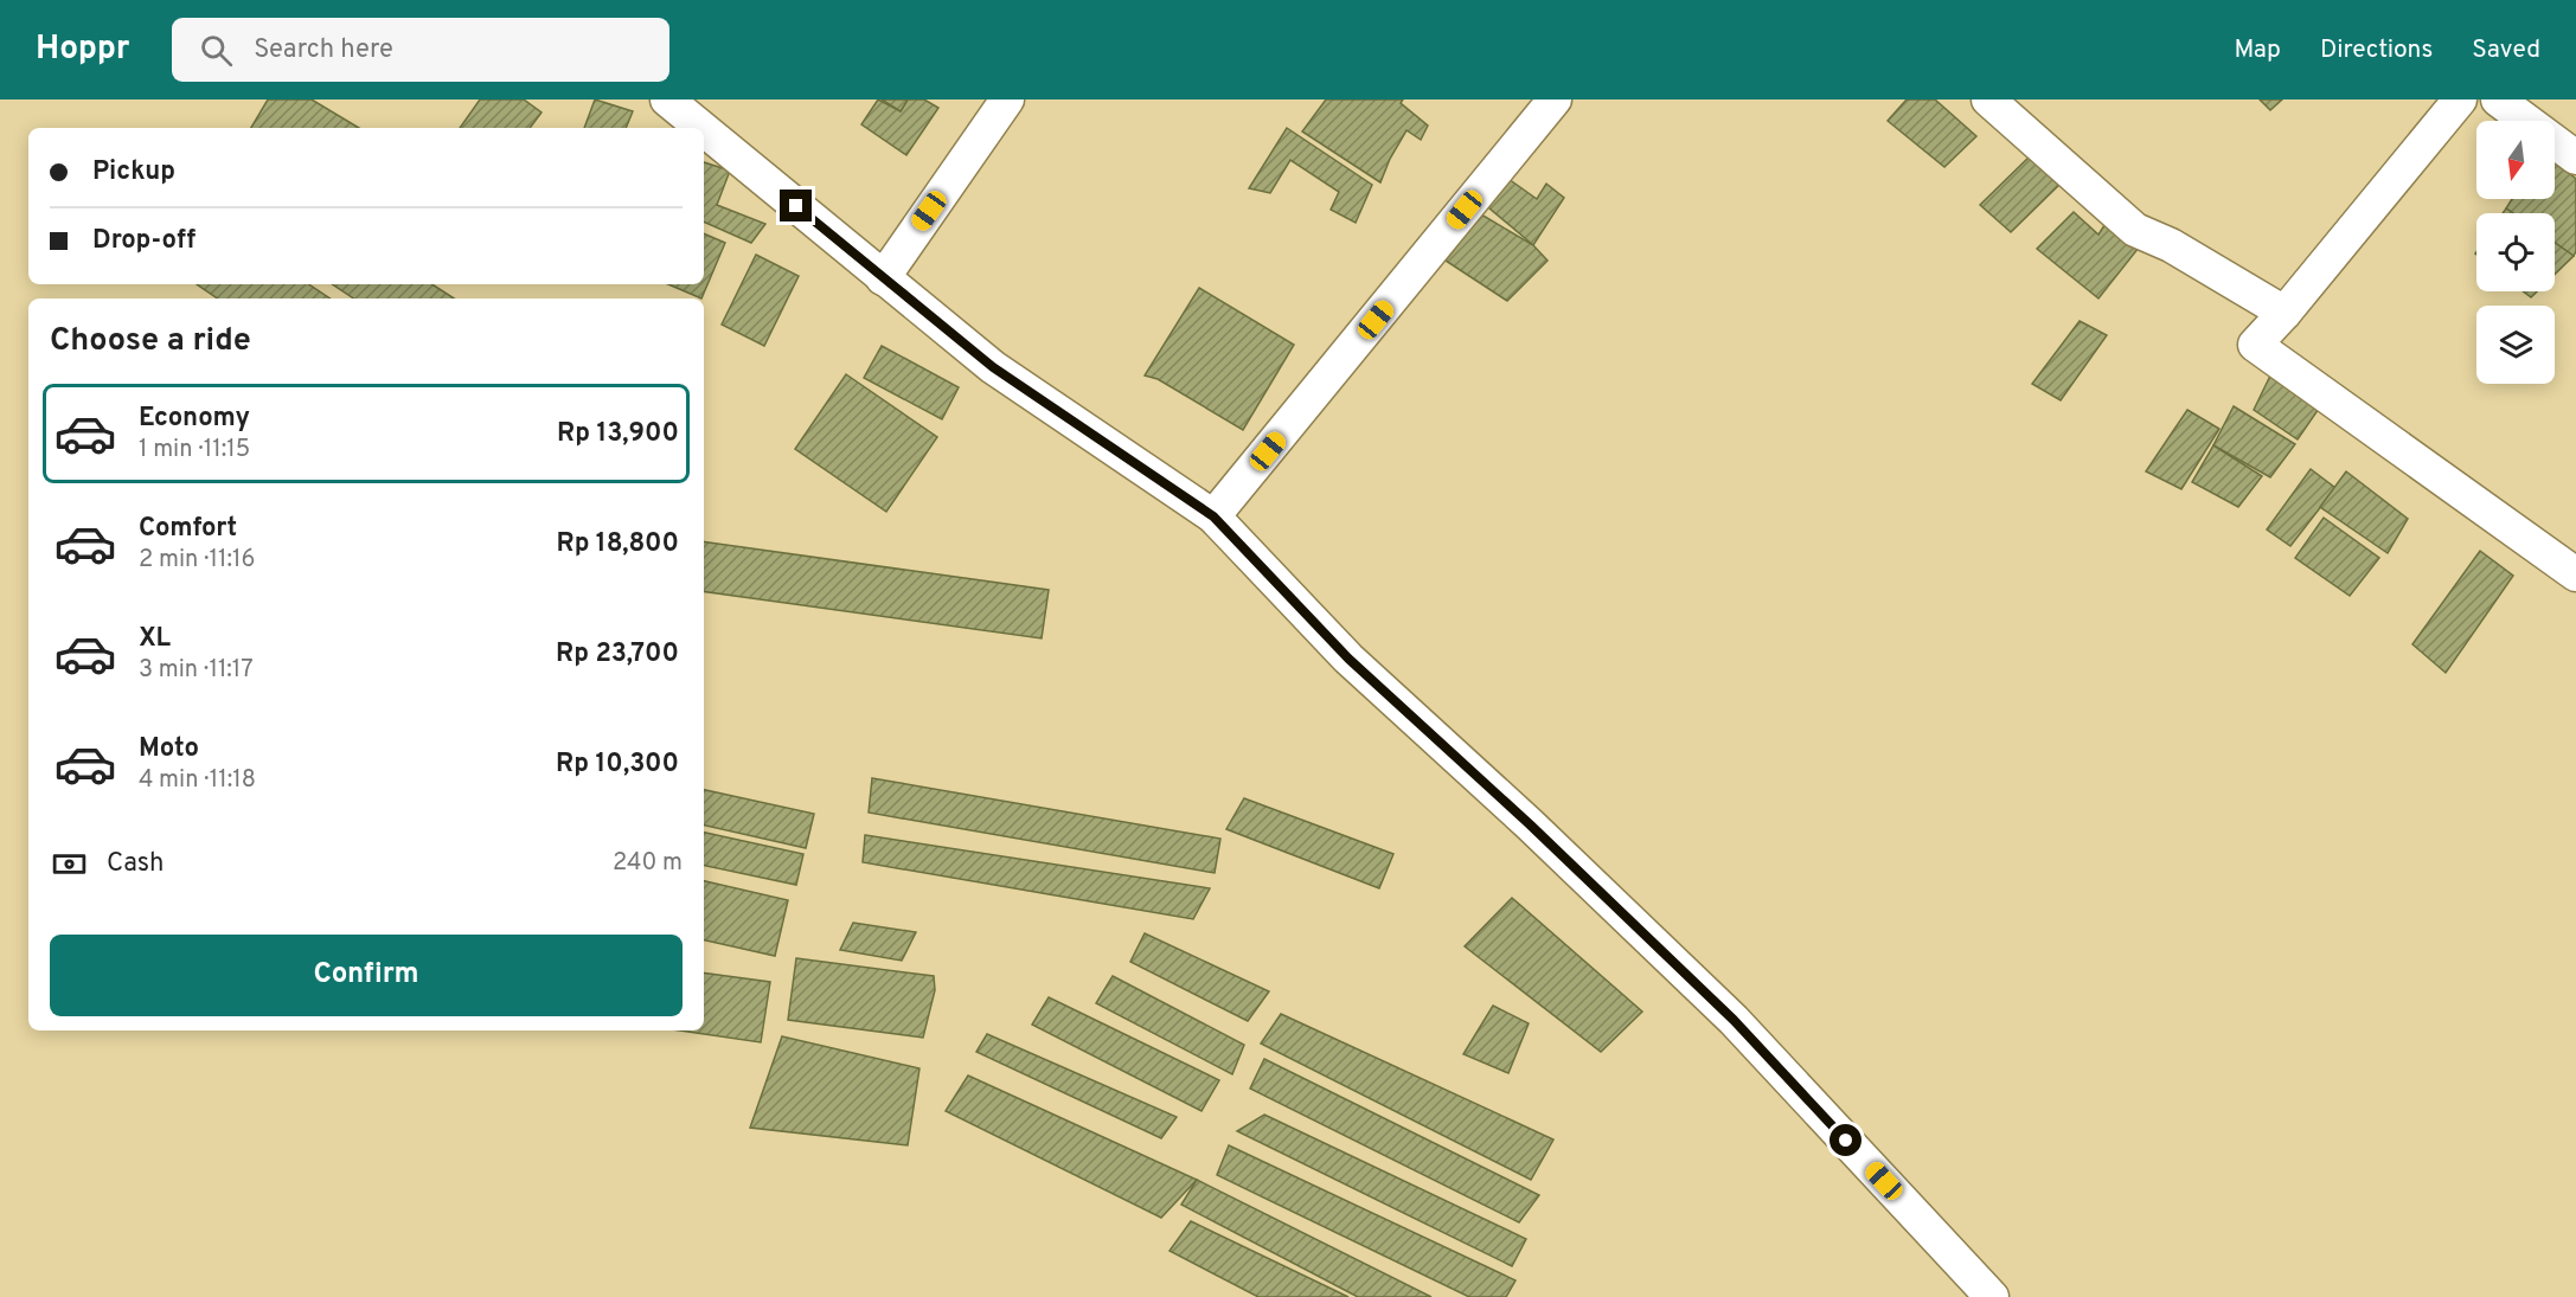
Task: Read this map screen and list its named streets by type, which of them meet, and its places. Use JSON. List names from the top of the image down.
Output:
{
  "north": "bottom",
  "page": {
    "header": "Hoppr",
    "search": "Search here",
    "nav": ["Map", "Directions", "Saved"],
    "banner": ["Pickup", "Drop-off"],
    "heading": "Choose a ride",
    "list": [
      {
        "name": "Economy",
        "note": "1 min · 11:15",
        "value": "Rp 13,900"
      },
      {
        "name": "Comfort",
        "note": "2 min · 11:16",
        "value": "Rp 18,800"
      },
      {
        "name": "XL",
        "note": "3 min · 11:17",
        "value": "Rp 23,700"
      },
      {
        "name": "Moto",
        "note": "4 min · 11:18",
        "value": "Rp 10,300"
      }
    ],
    "pay": ["Cash", "240 m"],
    "buttons": "Confirm"
  }
}
